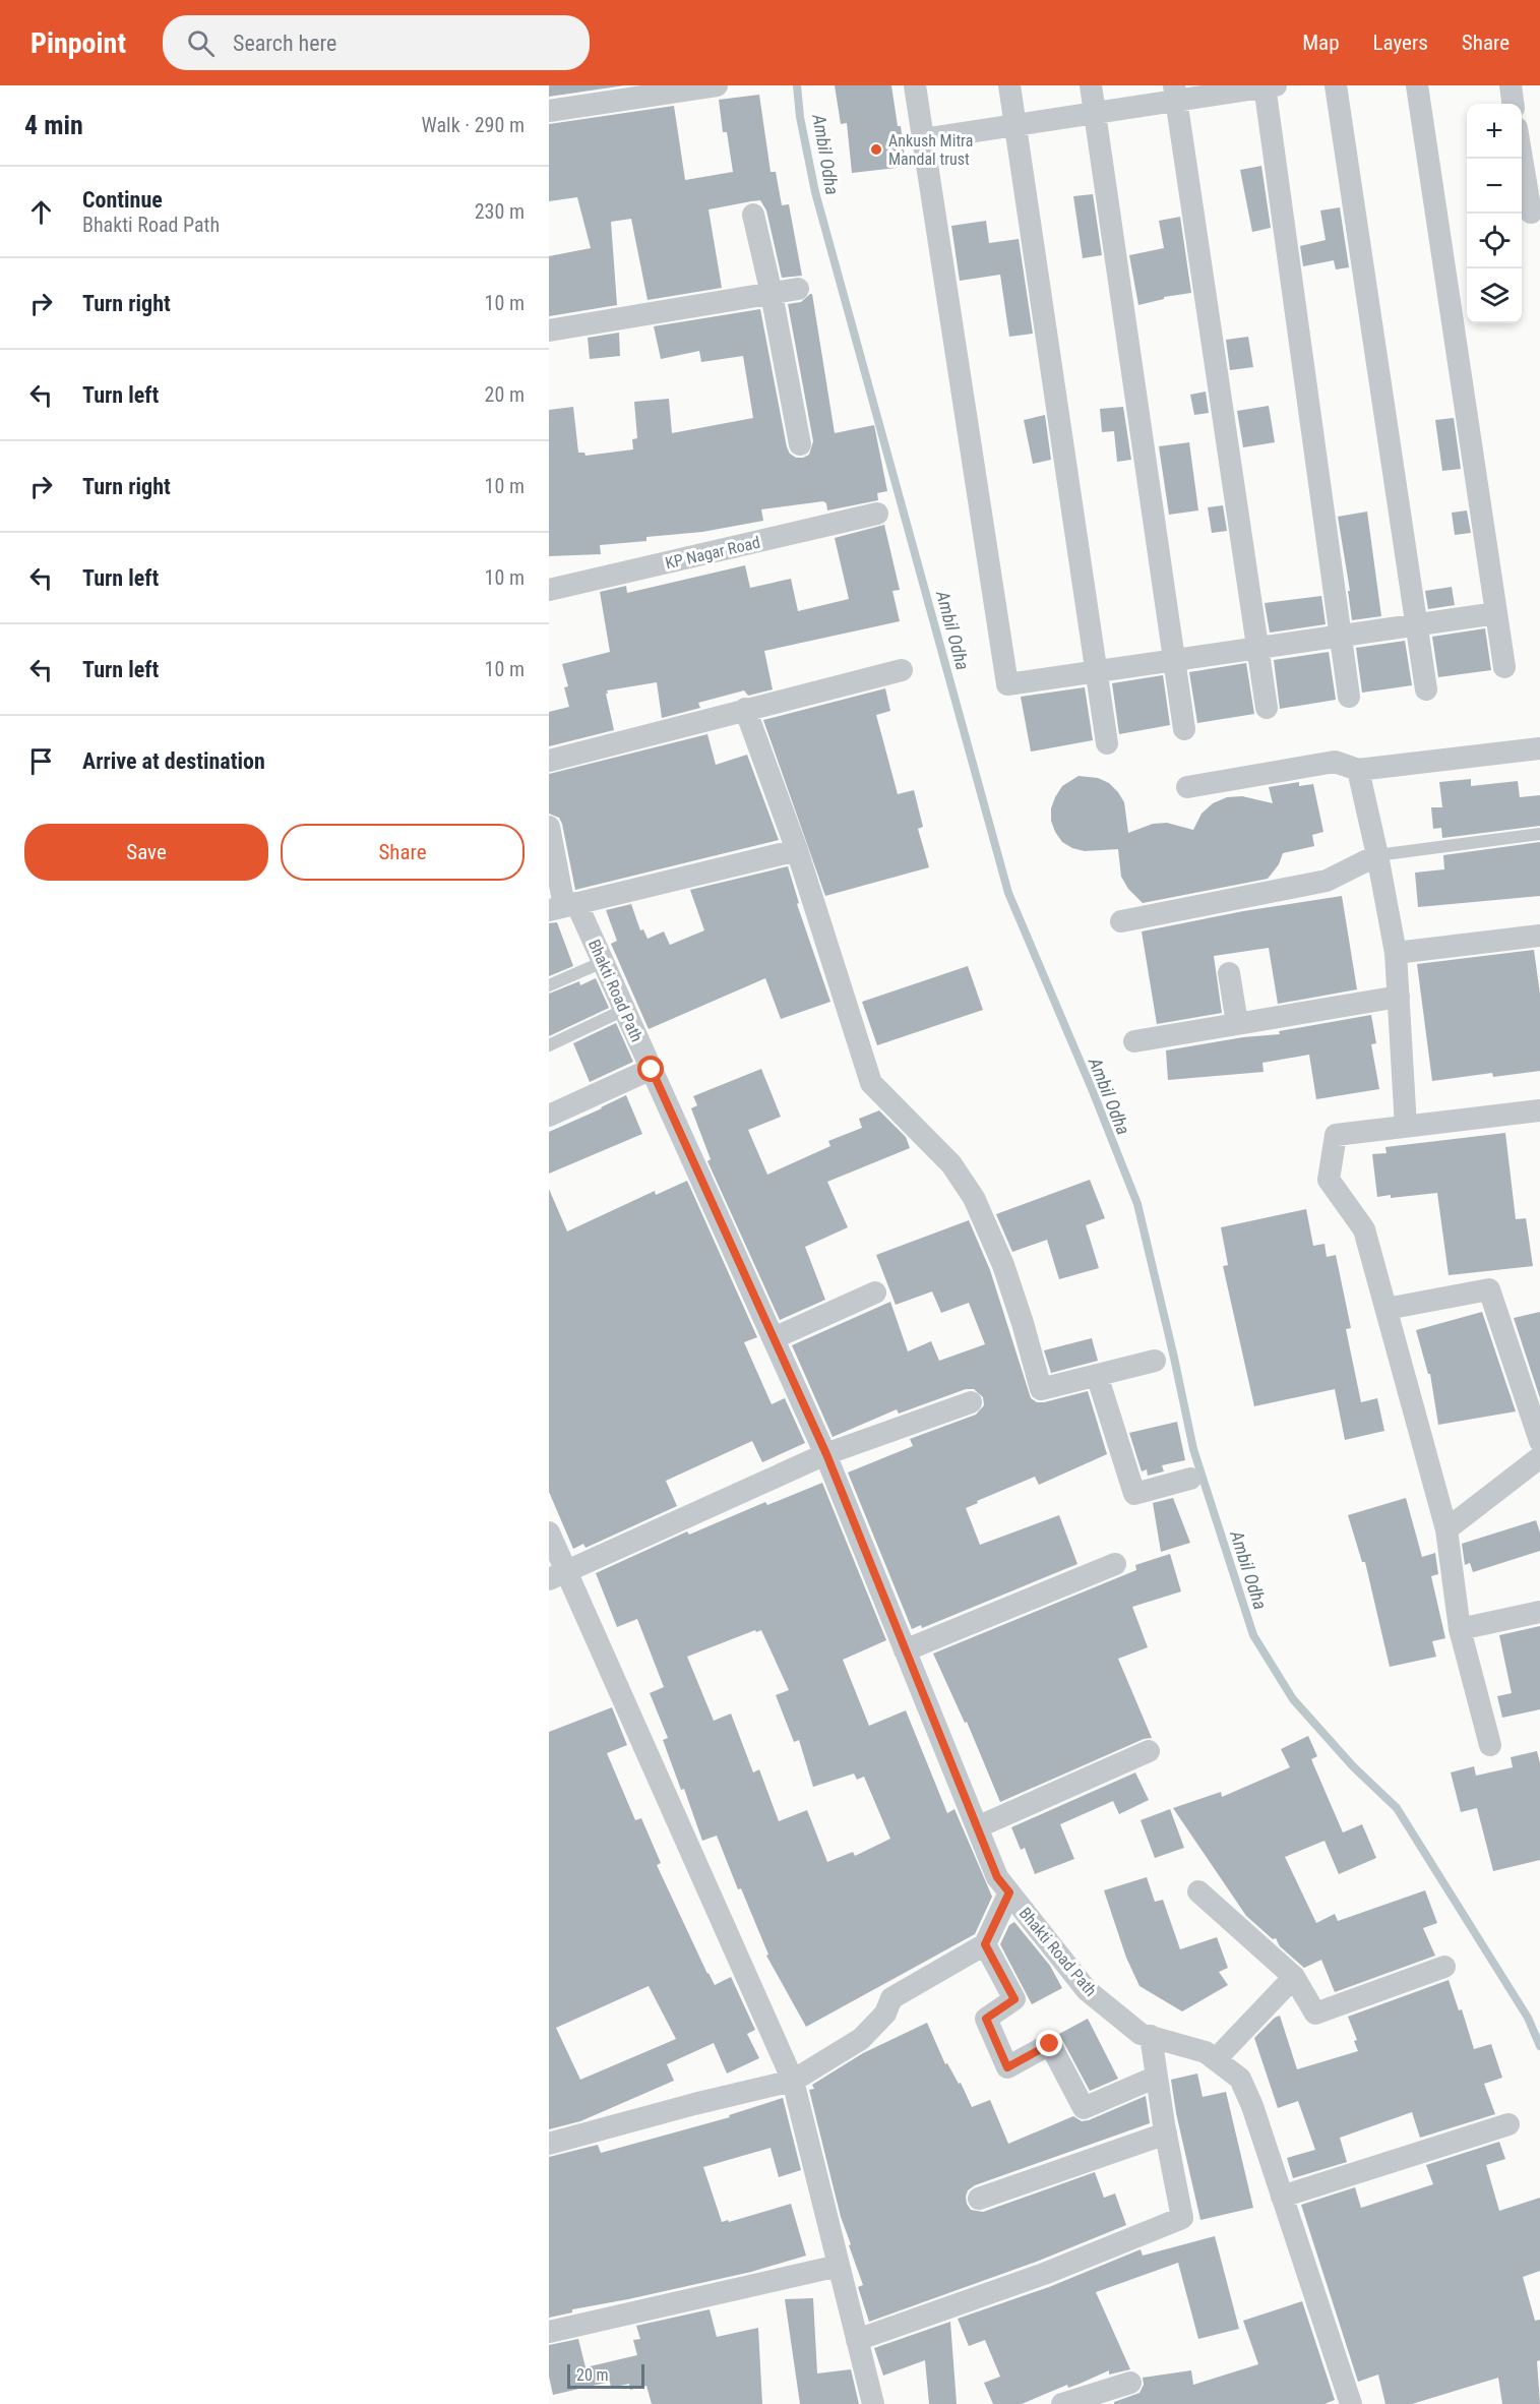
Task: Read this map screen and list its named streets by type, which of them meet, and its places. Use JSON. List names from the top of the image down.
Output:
{
  "streets": {
    "street": ["KP Nagar Road", "Bhakti Road Path"]
  },
  "water": ["Ambil Odha"],
  "places": ["Ankush Mitra Mandal trust"],
  "scale_bar": "20 m",
  "page": {
    "header": "Pinpoint",
    "search": "Search here",
    "nav": ["Map", "Layers", "Share"],
    "heading": ["4 min", "Walk · 290 m"],
    "map_buttons": ["+", "−"],
    "list": [
      ["Continue", "Bhakti Road Path", "230 m"],
      ["Turn right", "10 m"],
      ["Turn left", "20 m"],
      ["Turn right", "10 m"],
      ["Turn left", "10 m"],
      ["Turn left", "10 m"],
      "Arrive at destination"
    ],
    "buttons": ["Save", "Share"],
    "scale": "20 m"
  }
}
